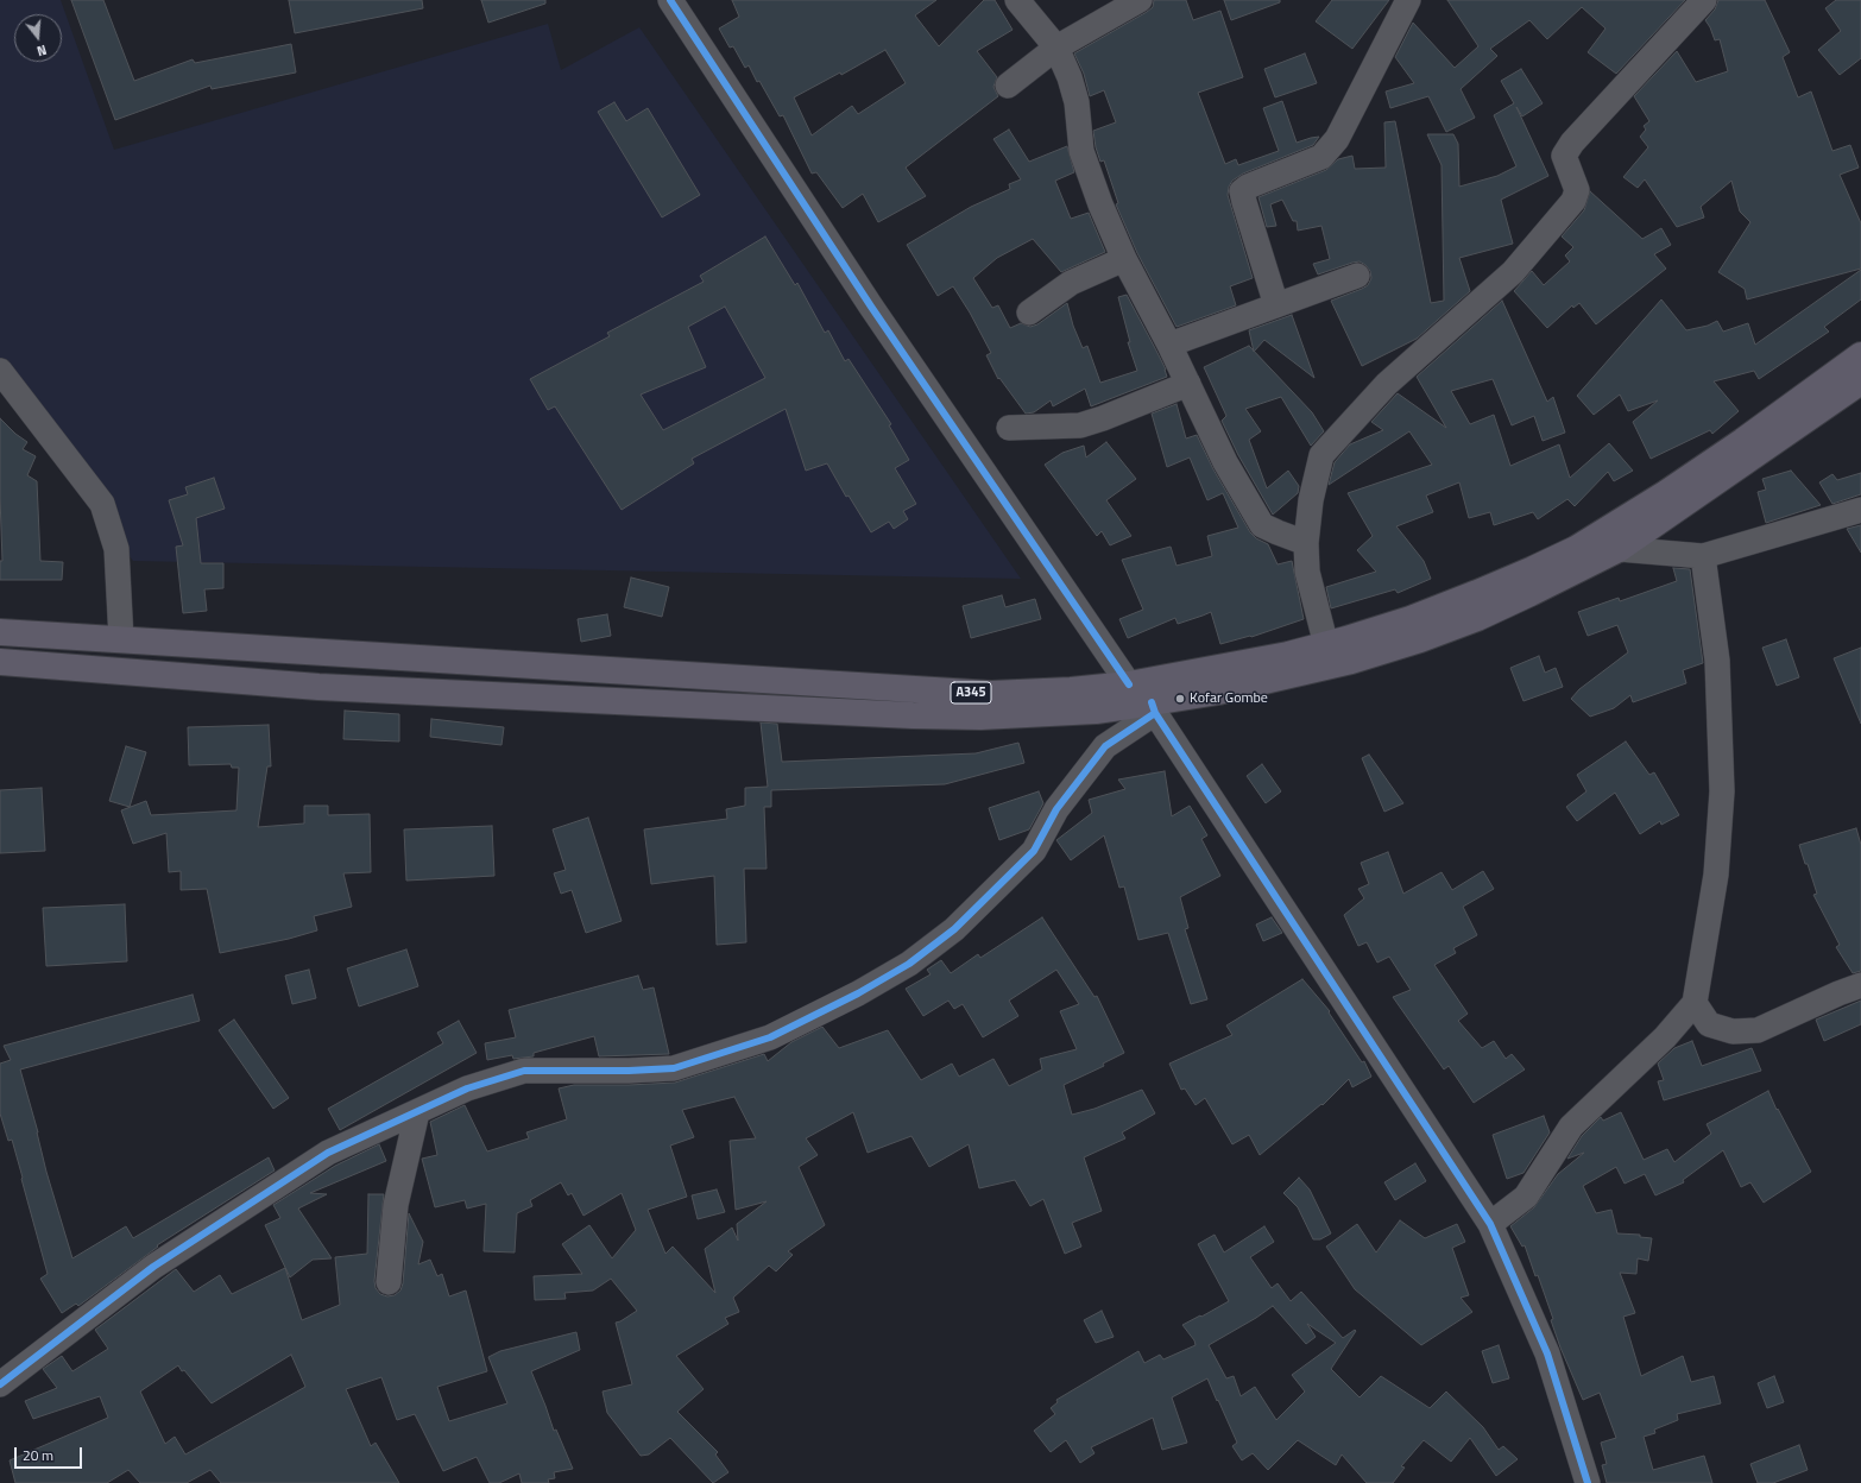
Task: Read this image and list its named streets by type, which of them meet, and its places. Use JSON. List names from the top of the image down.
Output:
{
  "streets": {
    "highway": ["A345"]
  },
  "places": ["Kofar Gombe"],
  "scale_bar": "20 m",
  "north": "bottom"
}
